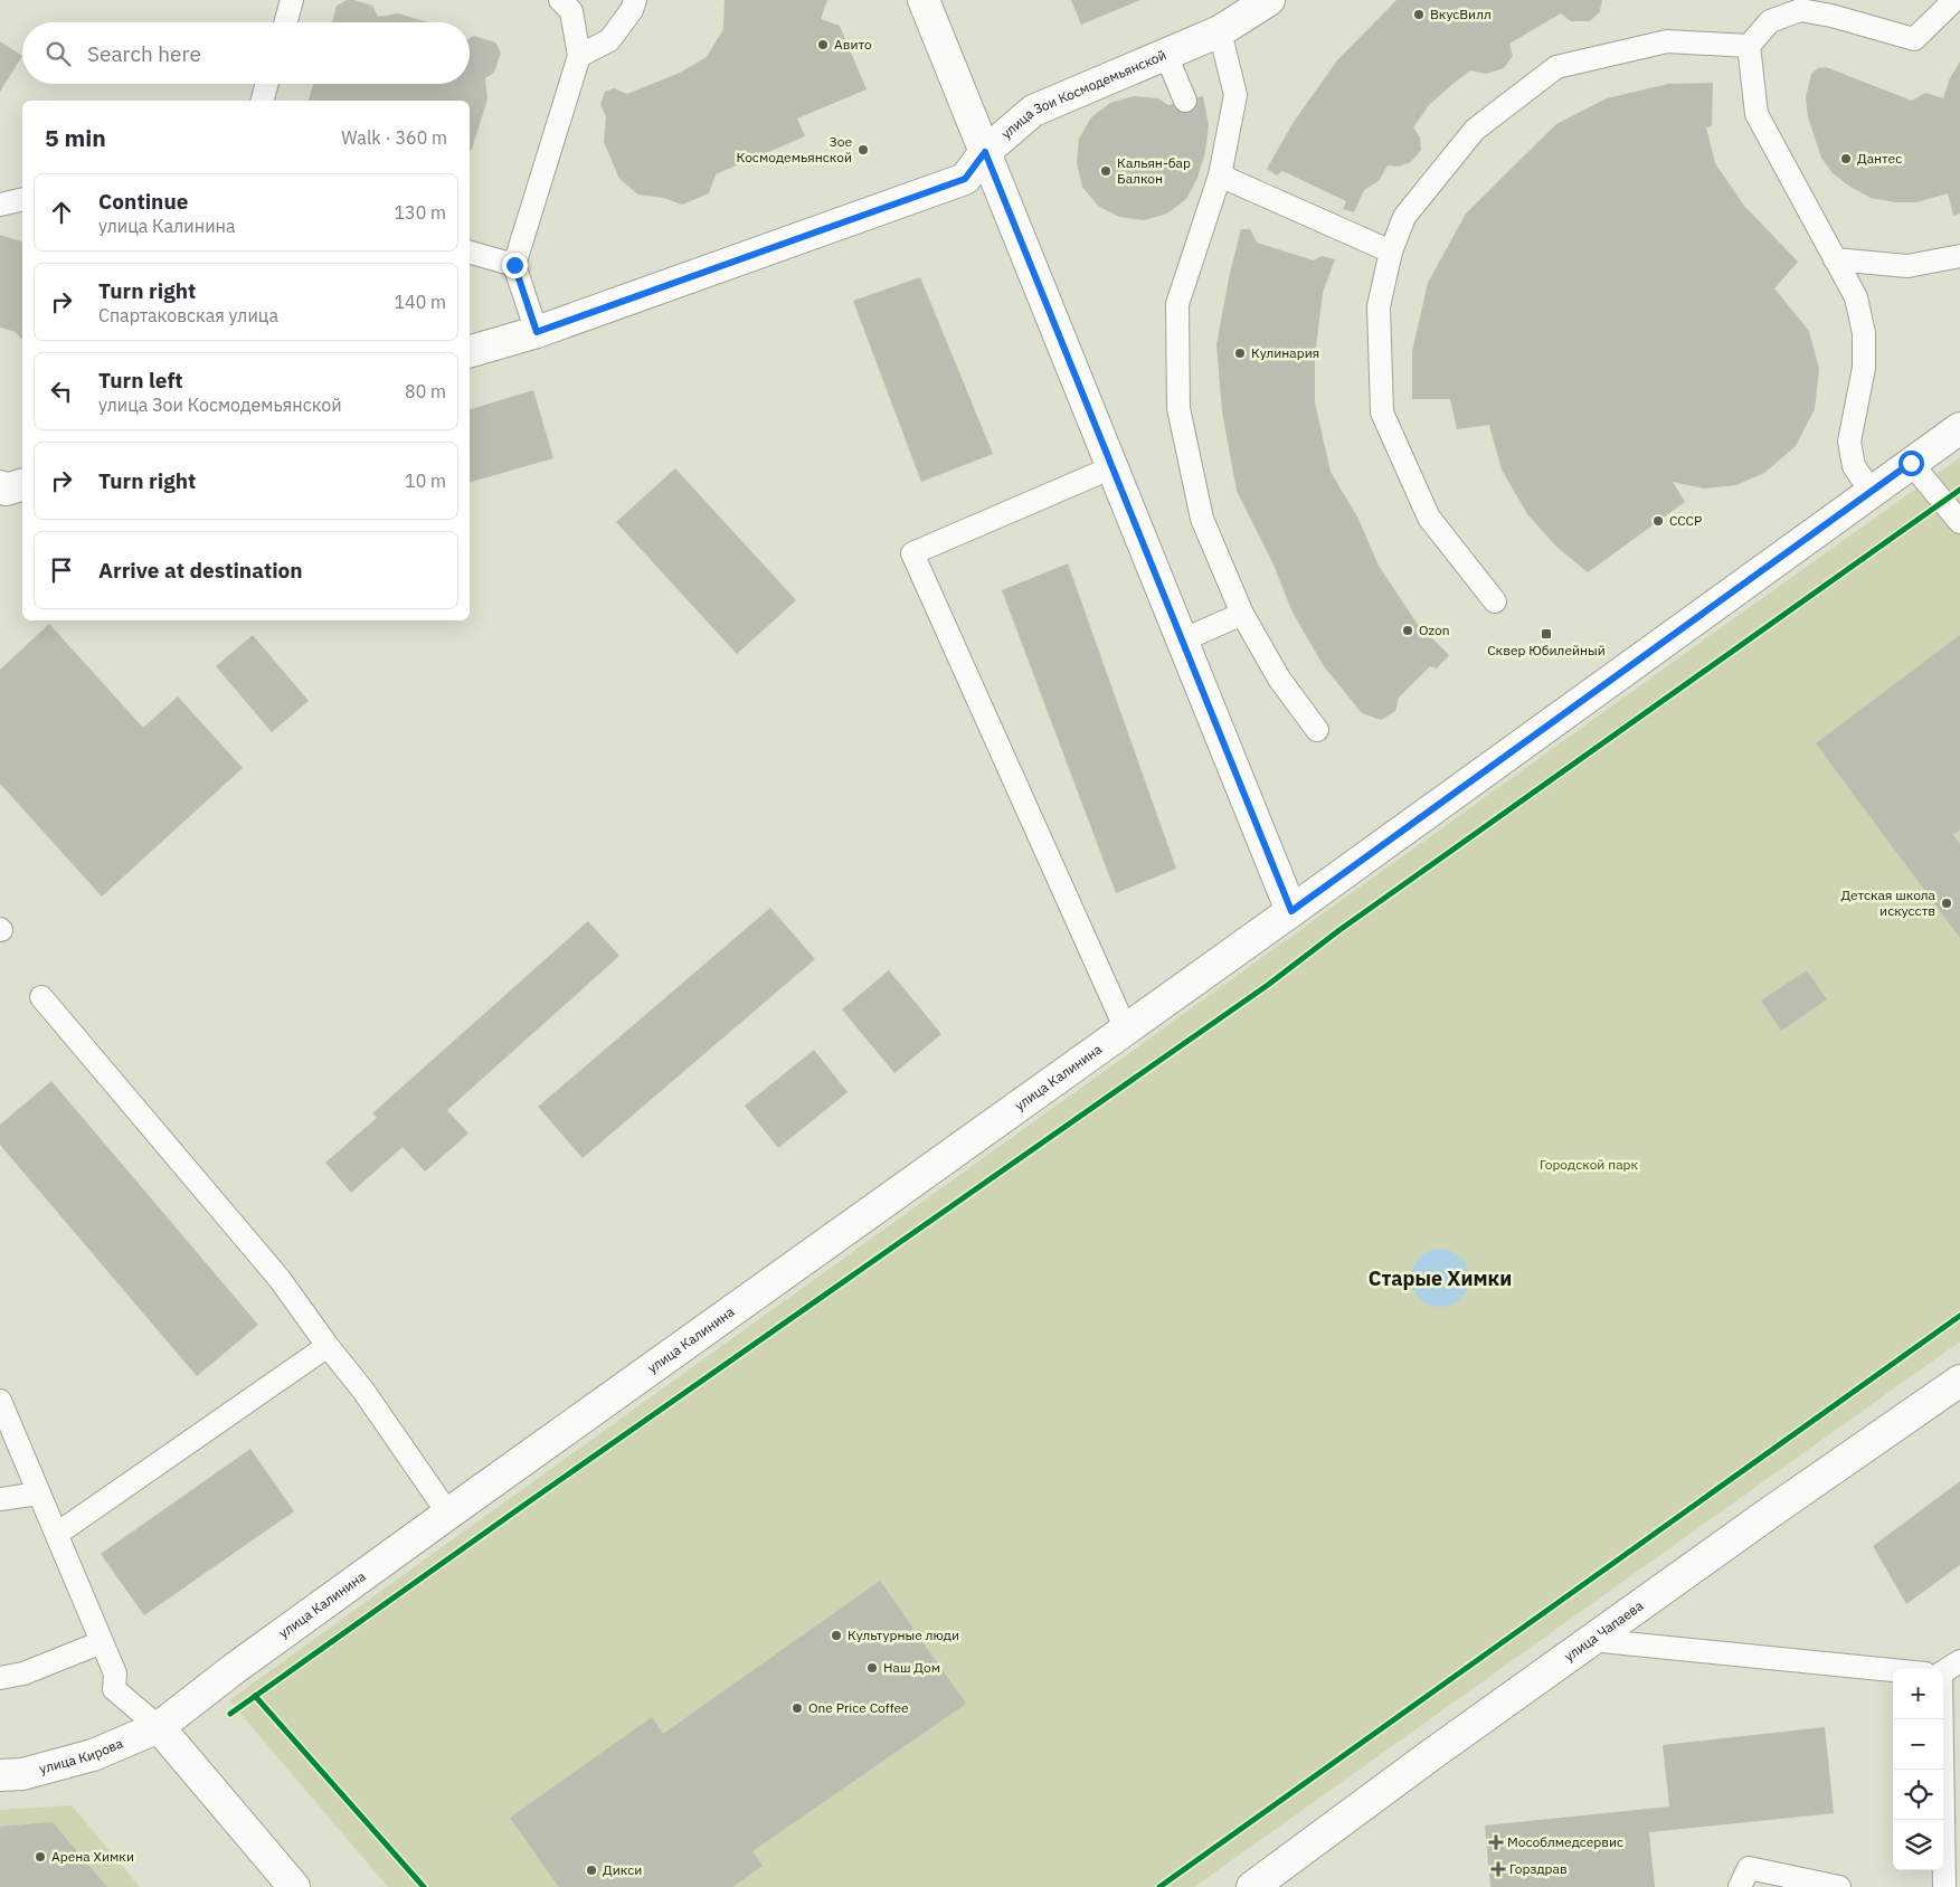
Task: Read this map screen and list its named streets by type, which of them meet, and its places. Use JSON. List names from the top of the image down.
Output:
{
  "streets": {
    "street": [
      "улица Зои Космодемьянской",
      "улица Калинина",
      "улица Чапаева",
      "улица Кирова"
    ]
  },
  "crossings": [
    ["улица Калинина", "улица Кирова"]
  ],
  "districts": ["Старые Химки"],
  "parks": ["Городской парк"],
  "places": {
    "other": [
      "ВкусВилл",
      "Авито",
      "Зое Космодемьянской",
      "Дантес",
      "Кальян-бар Балкон",
      "Кулинария",
      "СССР",
      "Ozon",
      "Детская школа искусств",
      "Культурные люди",
      "Наш Дом",
      "One Price Coffee",
      "Арена Химки",
      "Дикси"
    ],
    "transit": ["Сквер Юбилейный"],
    "health": ["Мособлмедсервис", "Горздрав"]
  },
  "page": {
    "search": "Search here",
    "heading": ["5 min", "Walk · 360 m"],
    "list": [
      ["Continue", "улица Калинина", "130 m"],
      ["Turn right", "Спартаковская улица", "140 m"],
      ["Turn left", "улица Зои Космодемьянской", "80 m"],
      ["Turn right", "10 m"],
      "Arrive at destination"
    ],
    "map_buttons": ["+", "−"]
  }
}
